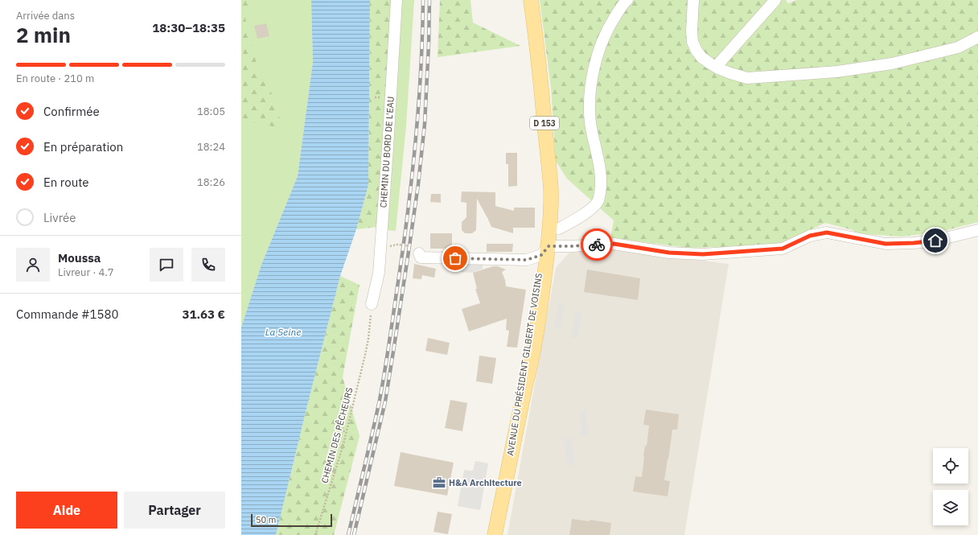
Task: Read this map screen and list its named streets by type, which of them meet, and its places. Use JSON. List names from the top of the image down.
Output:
{
  "streets": {
    "main road": ["D 153", "AVENUE DU PRÉSIDENT GILBERT DE VOISINS"],
    "street": ["CHEMIN DU BORD DE L'EAU"],
    "path": ["CHEMIN DES PÊCHEURS"]
  },
  "crossings": [
    ["D 153", "AVENUE DU PRÉSIDENT GILBERT DE VOISINS"],
    ["CHEMIN DU BORD DE L'EAU", "CHEMIN DES PÊCHEURS"]
  ],
  "water": ["La Seine"],
  "places": {
    "office": ["H&A Architecture"]
  },
  "scale_bar": "50 m",
  "page": {
    "heading": ["2 min", "Arrivée dans", "18:30–18:35"],
    "panel": [
      "Moussa",
      "Livreur · 4.7",
      "Commande #1580",
      "31.63 €"
    ],
    "bar": "En route · 210 m",
    "list": [
      ["Confirmée", "18:05"],
      ["En préparation", "18:24"],
      ["En route", "18:26"],
      "Livrée"
    ],
    "buttons": ["Aide", "Partager"],
    "scale": "50 m"
  }
}
